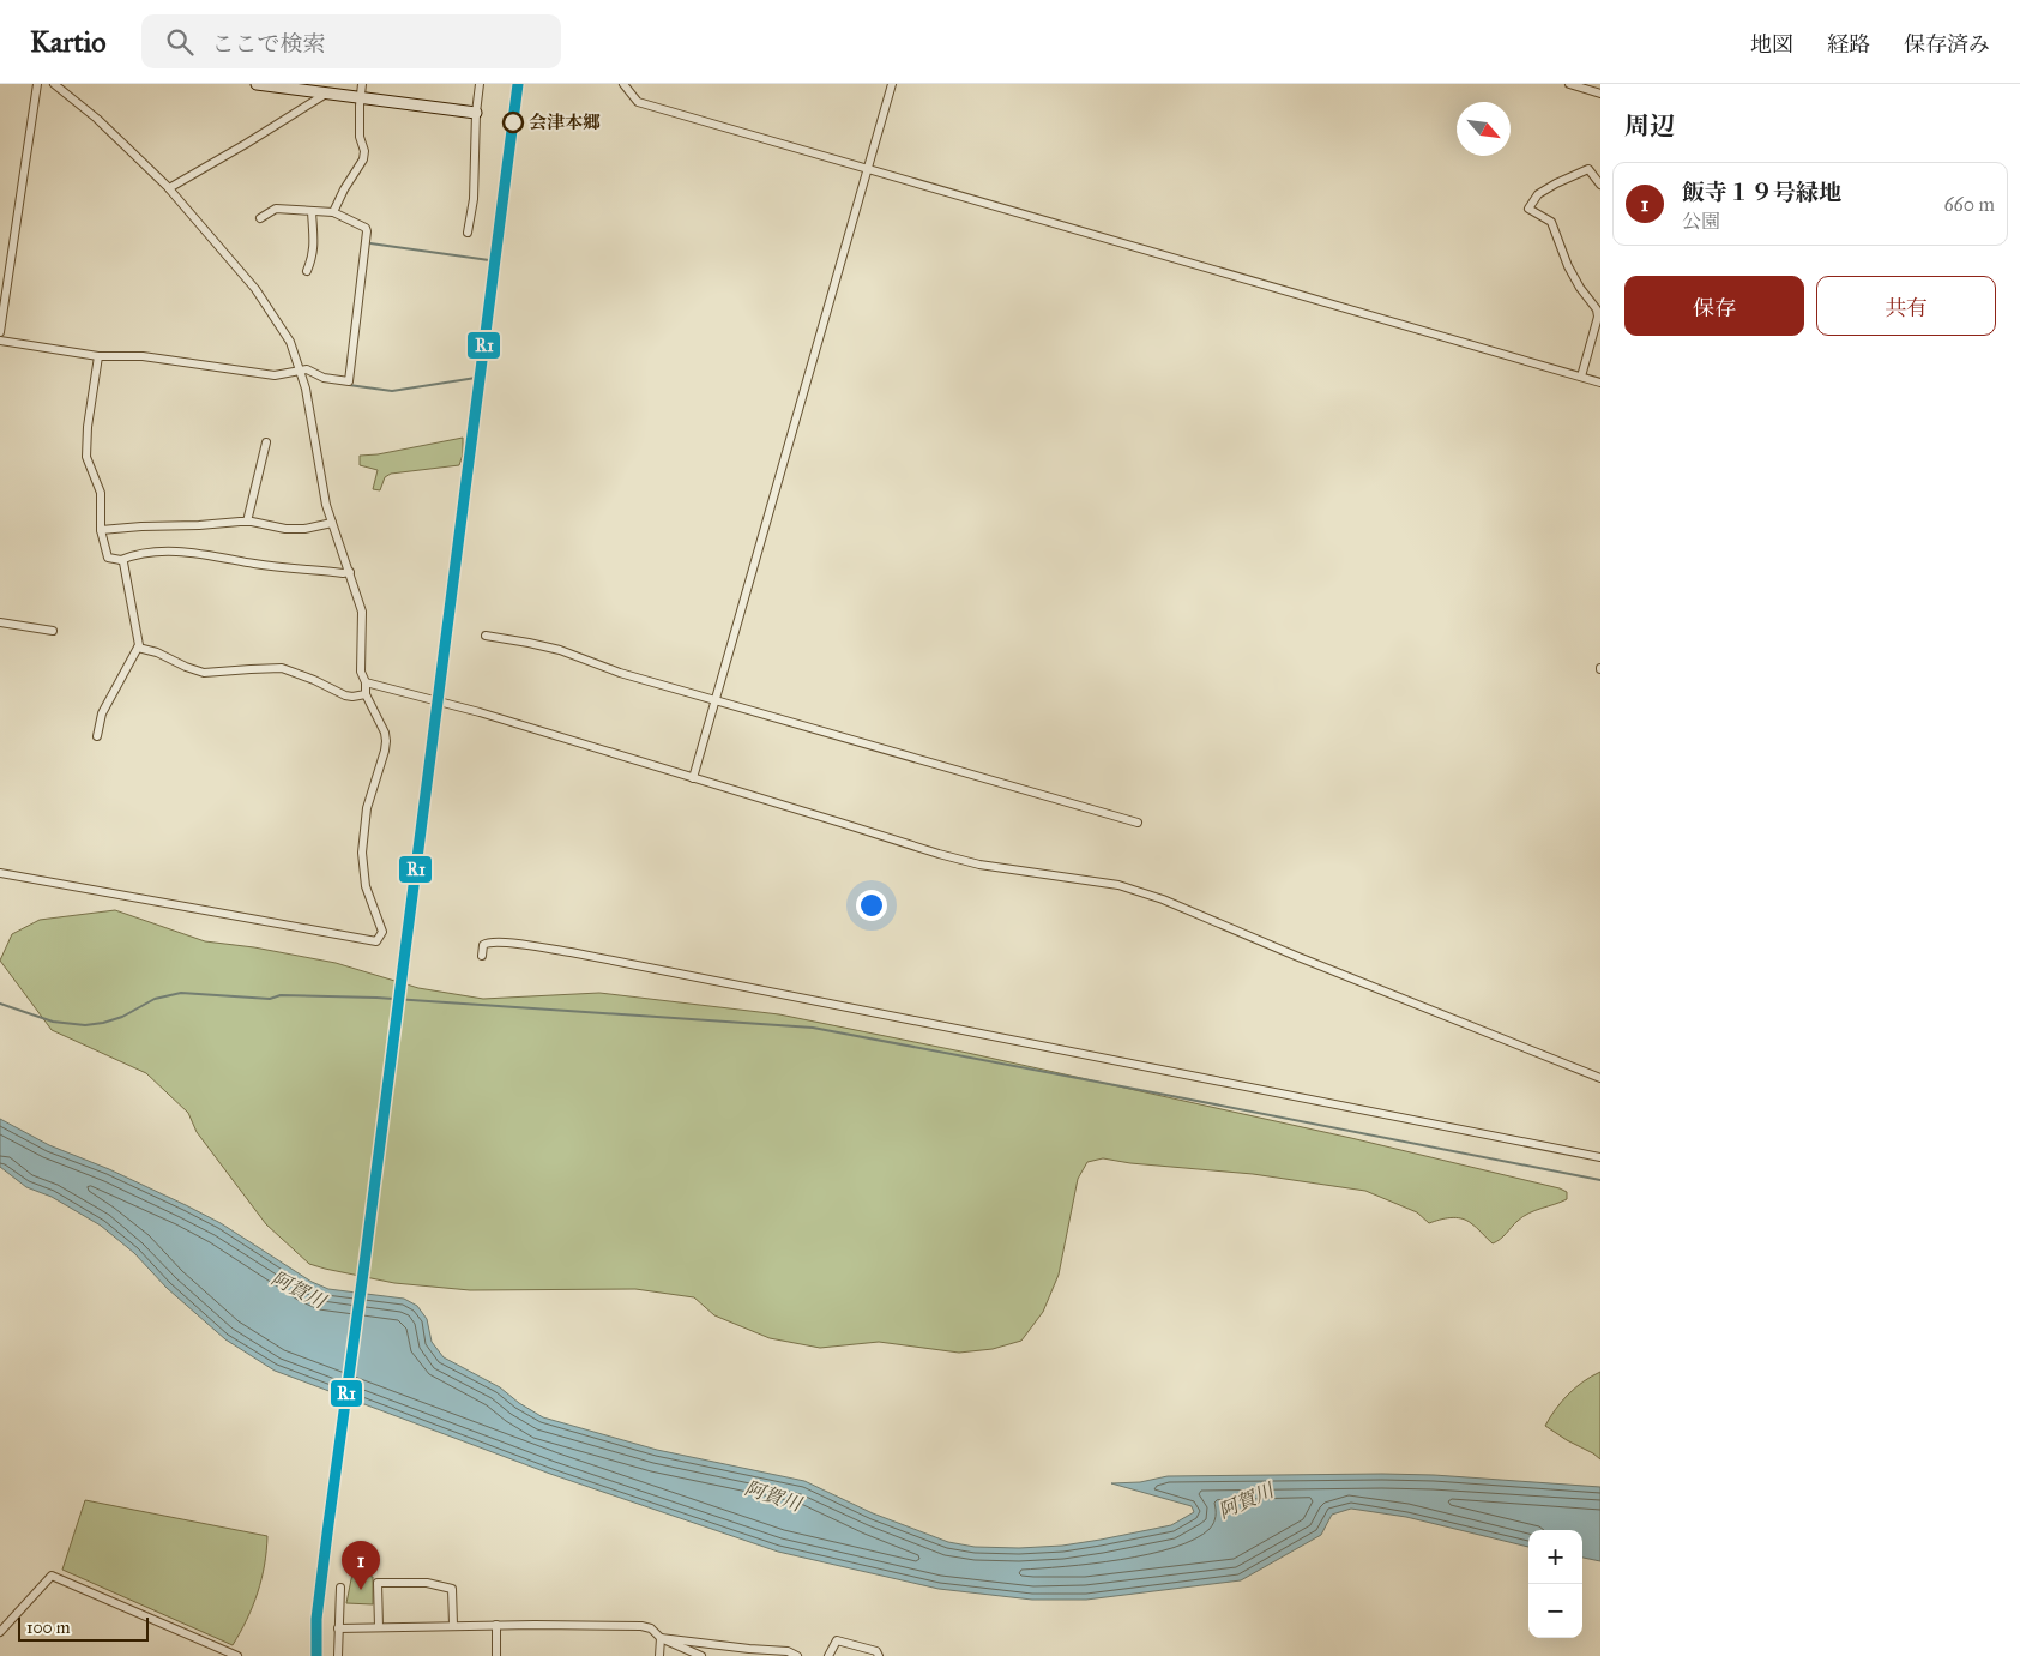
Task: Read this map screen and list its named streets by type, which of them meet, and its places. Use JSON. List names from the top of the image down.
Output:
{
  "water": ["阿賀川"],
  "places": ["会津本郷"],
  "lines": ["transit line R1"],
  "scale_bar": "100 m",
  "north": "bottom right",
  "page": {
    "header": "Kartio",
    "search": "ここで検索",
    "nav": ["地図", "経路", "保存済み"],
    "heading": "周辺",
    "list": [
      {
        "mark": "1",
        "name": "飯寺１９号緑地",
        "note": "公園",
        "value": "660 m"
      }
    ],
    "buttons": ["保存", "共有"],
    "map_buttons": ["+", "−"],
    "pins": "1",
    "scale": "100 m"
  }
}
